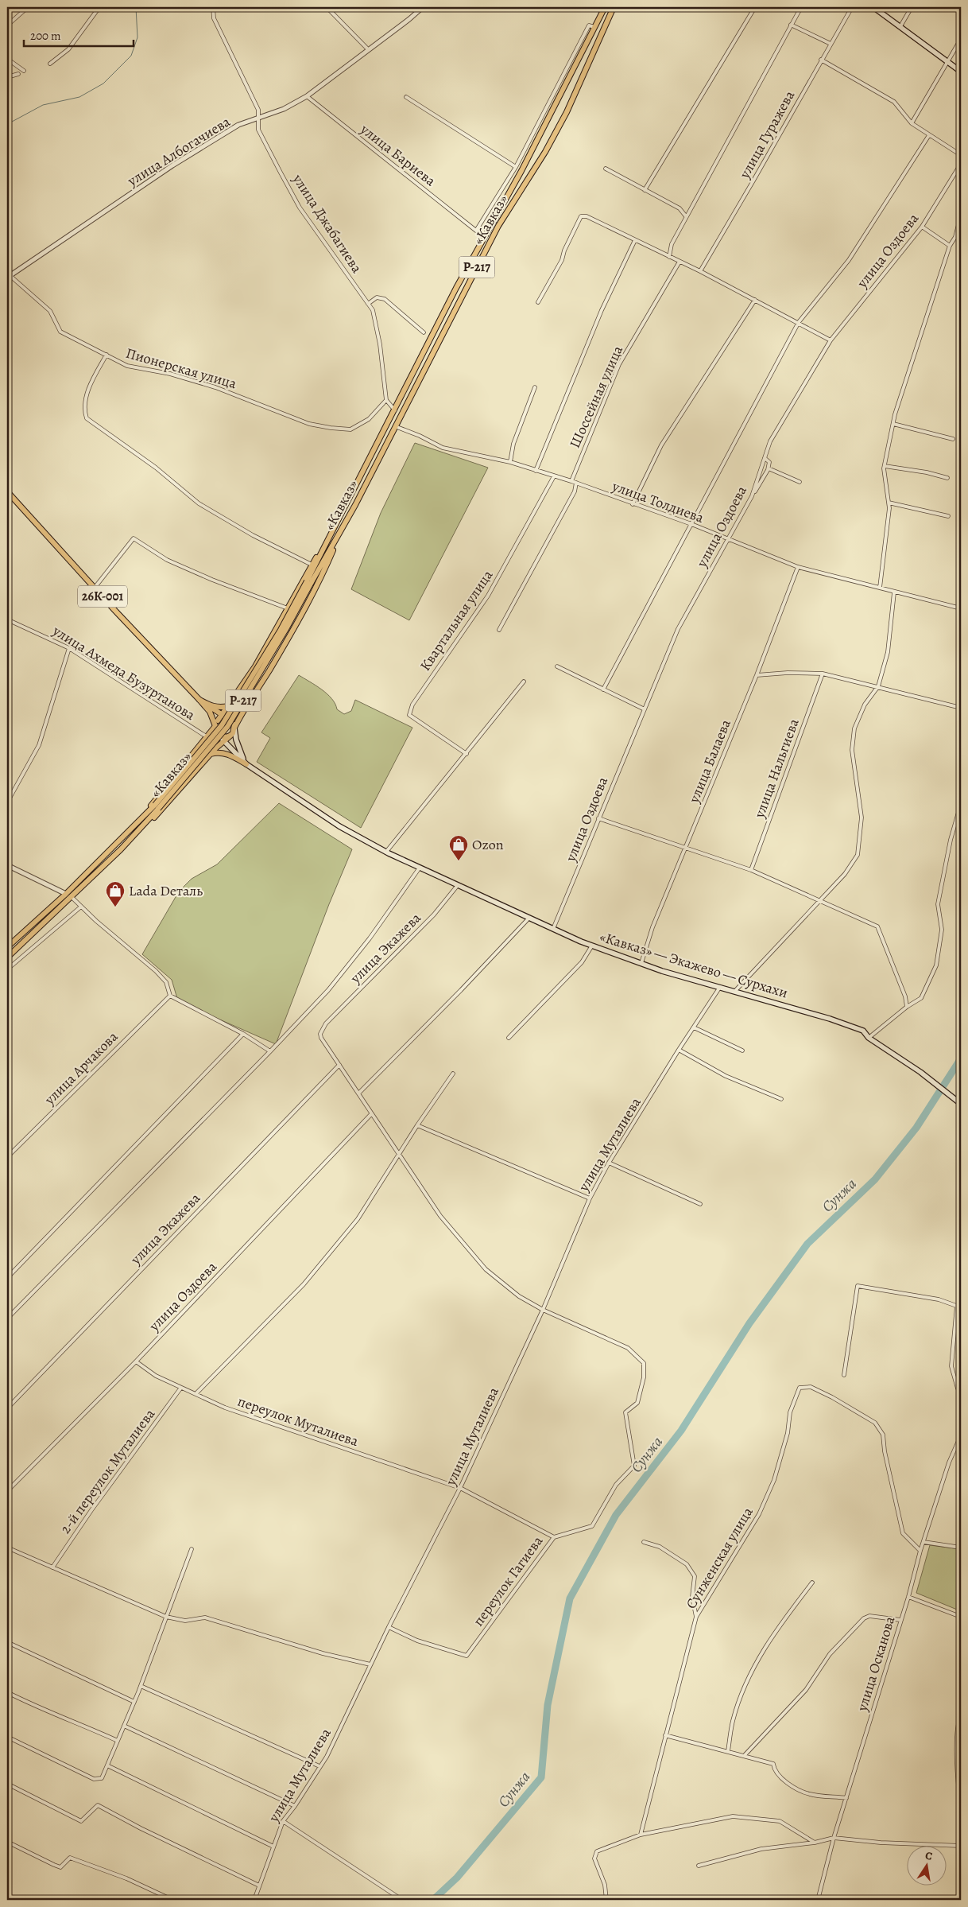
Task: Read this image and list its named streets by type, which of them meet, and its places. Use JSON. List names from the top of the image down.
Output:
{
  "streets": {
    "main road": [
      "«Кавказ»",
      "Р-217",
      "26К-001",
      "«Кавказ» — Экажево — Сурхахи"
    ],
    "street": [
      "улица Гуражева",
      "улица Албогачиева",
      "улица Бариева",
      "улица Джабагиева",
      "улица Оздоева",
      "Пионерская улица",
      "Шоссейная улица",
      "улица Толдиева",
      "Квартальная улица",
      "улица Ахмеда Бузуртанова",
      "улица Балаева",
      "улица Нальгиева",
      "улица Экажева",
      "улица Арчакова",
      "улица Муталиева",
      "переулок Муталиева",
      "2-й переулок Муталиева",
      "Сунженская улица",
      "переулок Гагиева",
      "улица Осканова"
    ]
  },
  "crossings": [
    ["улица Албогачиева", "улица Бариева"],
    ["улица Албогачиева", "улица Джабагиева"],
    ["улица Албогачиева", "Пионерская улица"],
    ["«Кавказ»", "Р-217"],
    ["«Кавказ»", "улица Толдиева"],
    ["«Кавказ»", "улица Ахмеда Бузуртанова"],
    ["«Кавказ»", "«Кавказ» — Экажево — Сурхахи"],
    ["улица Джабагиева", "Пионерская улица"],
    ["улица Оздоева", "улица Толдиева"],
    ["улица Оздоева", "«Кавказ» — Экажево — Сурхахи"],
    ["улица Оздоева", "переулок Муталиева"],
    ["Шоссейная улица", "улица Толдиева"],
    ["улица Толдиева", "Квартальная улица"],
    ["улица Толдиева", "улица Балаева"],
    ["улица Балаева", "«Кавказ» — Экажево — Сурхахи"],
    ["улица Экажева", "«Кавказ» — Экажево — Сурхахи"],
    ["«Кавказ» — Экажево — Сурхахи", "улица Муталиева"],
    ["улица Муталиева", "переулок Муталиева"],
    ["улица Муталиева", "переулок Гагиева"],
    ["переулок Муталиева", "2-й переулок Муталиева"],
    ["переулок Муталиева", "переулок Гагиева"],
    ["Сунженская улица", "улица Осканова"]
  ],
  "water": ["Сунжа"],
  "places": {
    "shop": ["Ozon", "Lada Dеталь"]
  },
  "scale_bar": "200 m",
  "north": "top"
}
